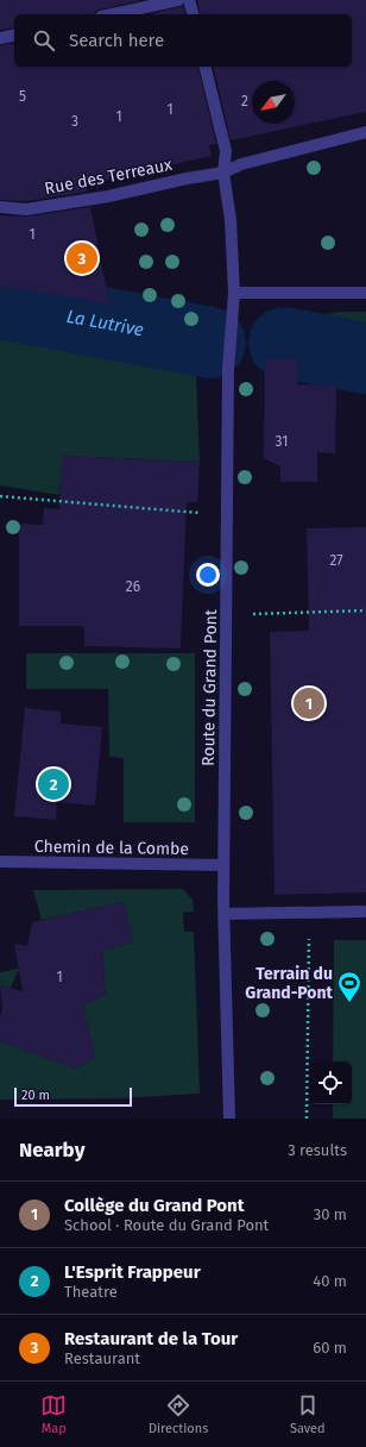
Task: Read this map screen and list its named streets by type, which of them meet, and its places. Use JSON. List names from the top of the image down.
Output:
{
  "streets": {
    "street": ["Rue des Terreaux", "Route du Grand Pont", "Chemin de la Combe"]
  },
  "crossings": [
    ["Rue des Terreaux", "Route du Grand Pont"],
    ["Route du Grand Pont", "Chemin de la Combe"]
  ],
  "water": ["La Lutrive"],
  "places": {
    "sports": ["Terrain du Grand-Pont"]
  },
  "house_numbers": [
    "5",
    "2",
    "1",
    "1",
    "3",
    "1",
    "31",
    "27",
    "26",
    "1"
  ],
  "scale_bar": "20 m",
  "north": "bottom left",
  "page": {
    "search": "Search here",
    "pins": ["3", "1", "2"],
    "scale": "20 m",
    "heading": ["Nearby", "3 results"],
    "list": [
      {
        "mark": "1",
        "name": "Collège du Grand Pont",
        "note": "School · Route du Grand Pont",
        "value": "30 m"
      },
      {
        "mark": "2",
        "name": "L'Esprit Frappeur",
        "note": "Theatre",
        "value": "40 m"
      },
      {
        "mark": "3",
        "name": "Restaurant de la Tour",
        "note": "Restaurant",
        "value": "60 m"
      }
    ],
    "nav": ["Map", "Directions", "Saved"]
  }
}
